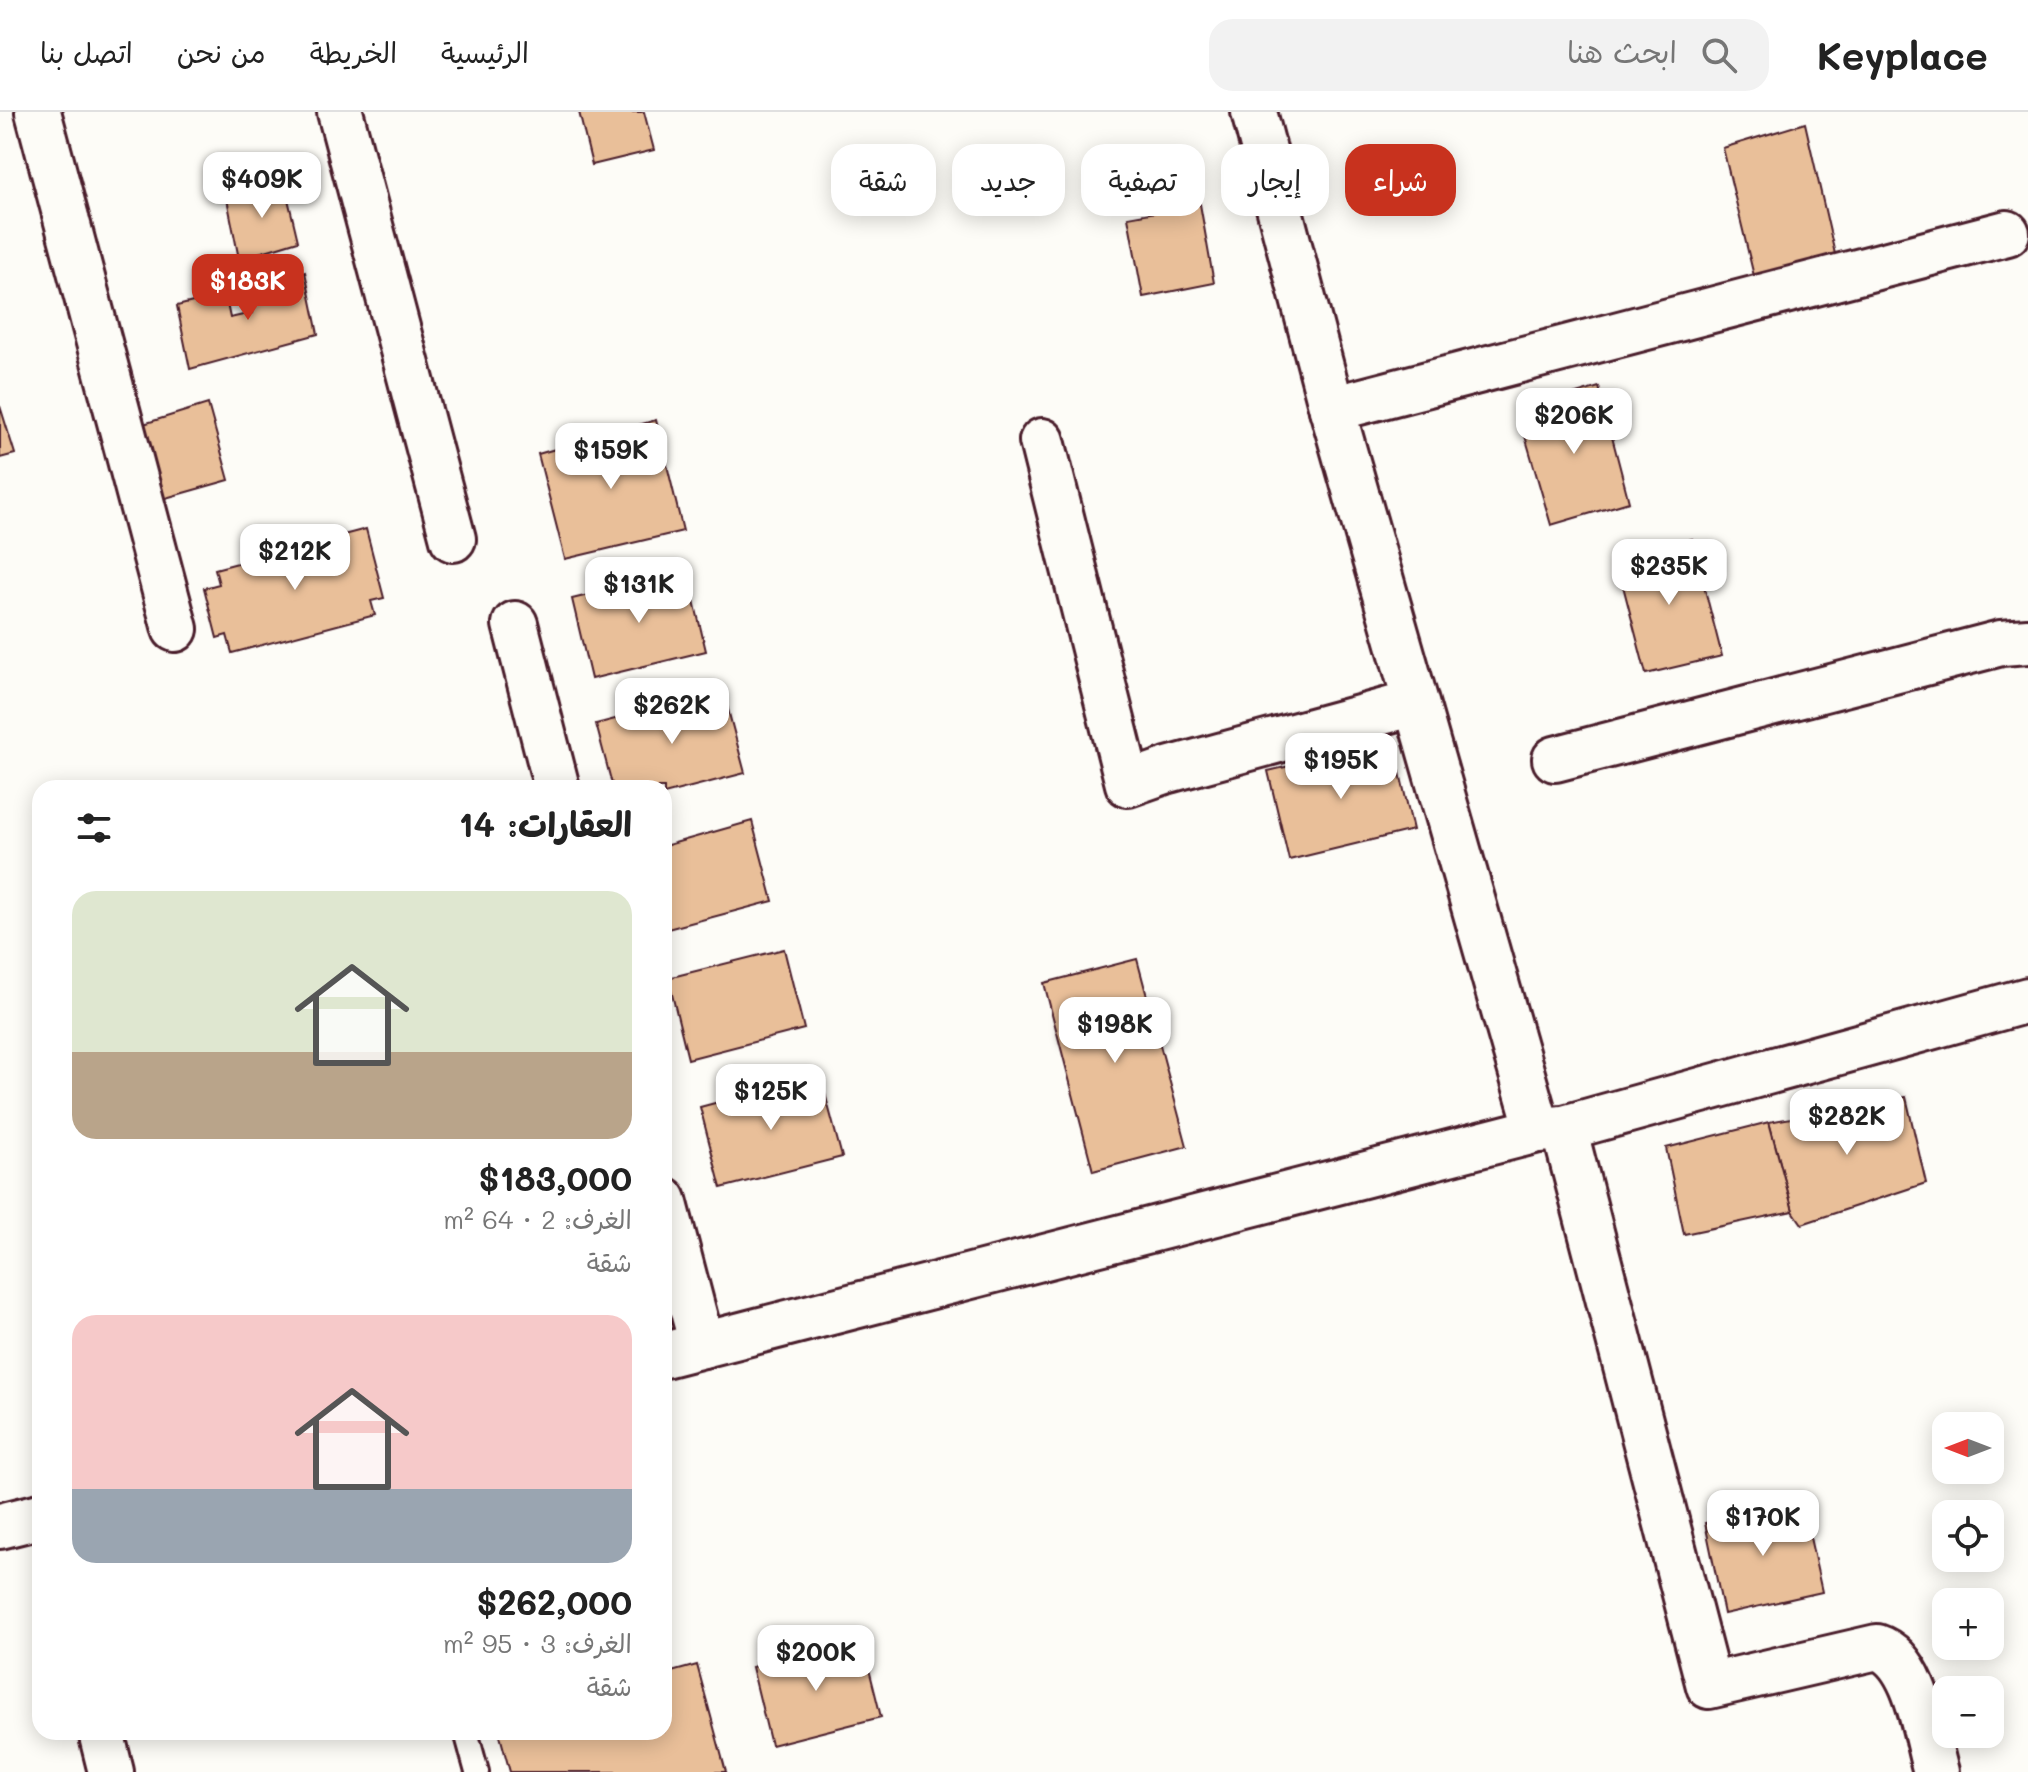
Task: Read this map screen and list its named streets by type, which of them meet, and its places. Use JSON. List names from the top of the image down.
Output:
{
  "north": "left",
  "page": {
    "header": "Keyplace",
    "search": "ابحث هنا",
    "nav": [
      "الرئيسية",
      "الخريطة",
      "من نحن",
      "اتصل بنا"
    ],
    "chip": [
      "شراء",
      "إيجار",
      "تصفية",
      "جديد",
      "شقة"
    ],
    "price": [
      "$409K",
      "$183K",
      "$206K",
      "$159K",
      "$212K",
      "$235K",
      "$131K",
      "$262K",
      "$195K",
      "$198K",
      "$125K",
      "$282K",
      "$170K",
      "$200K"
    ],
    "heading": "العقارات: 14",
    "list": [
      {
        "name": "$183,000",
        "note": "الغرف: 2 · 64 m² · شقة"
      },
      {
        "name": "$262,000",
        "note": "الغرف: 3 · 95 m² · شقة"
      }
    ],
    "map_buttons": ["+", "−"]
  }
}
